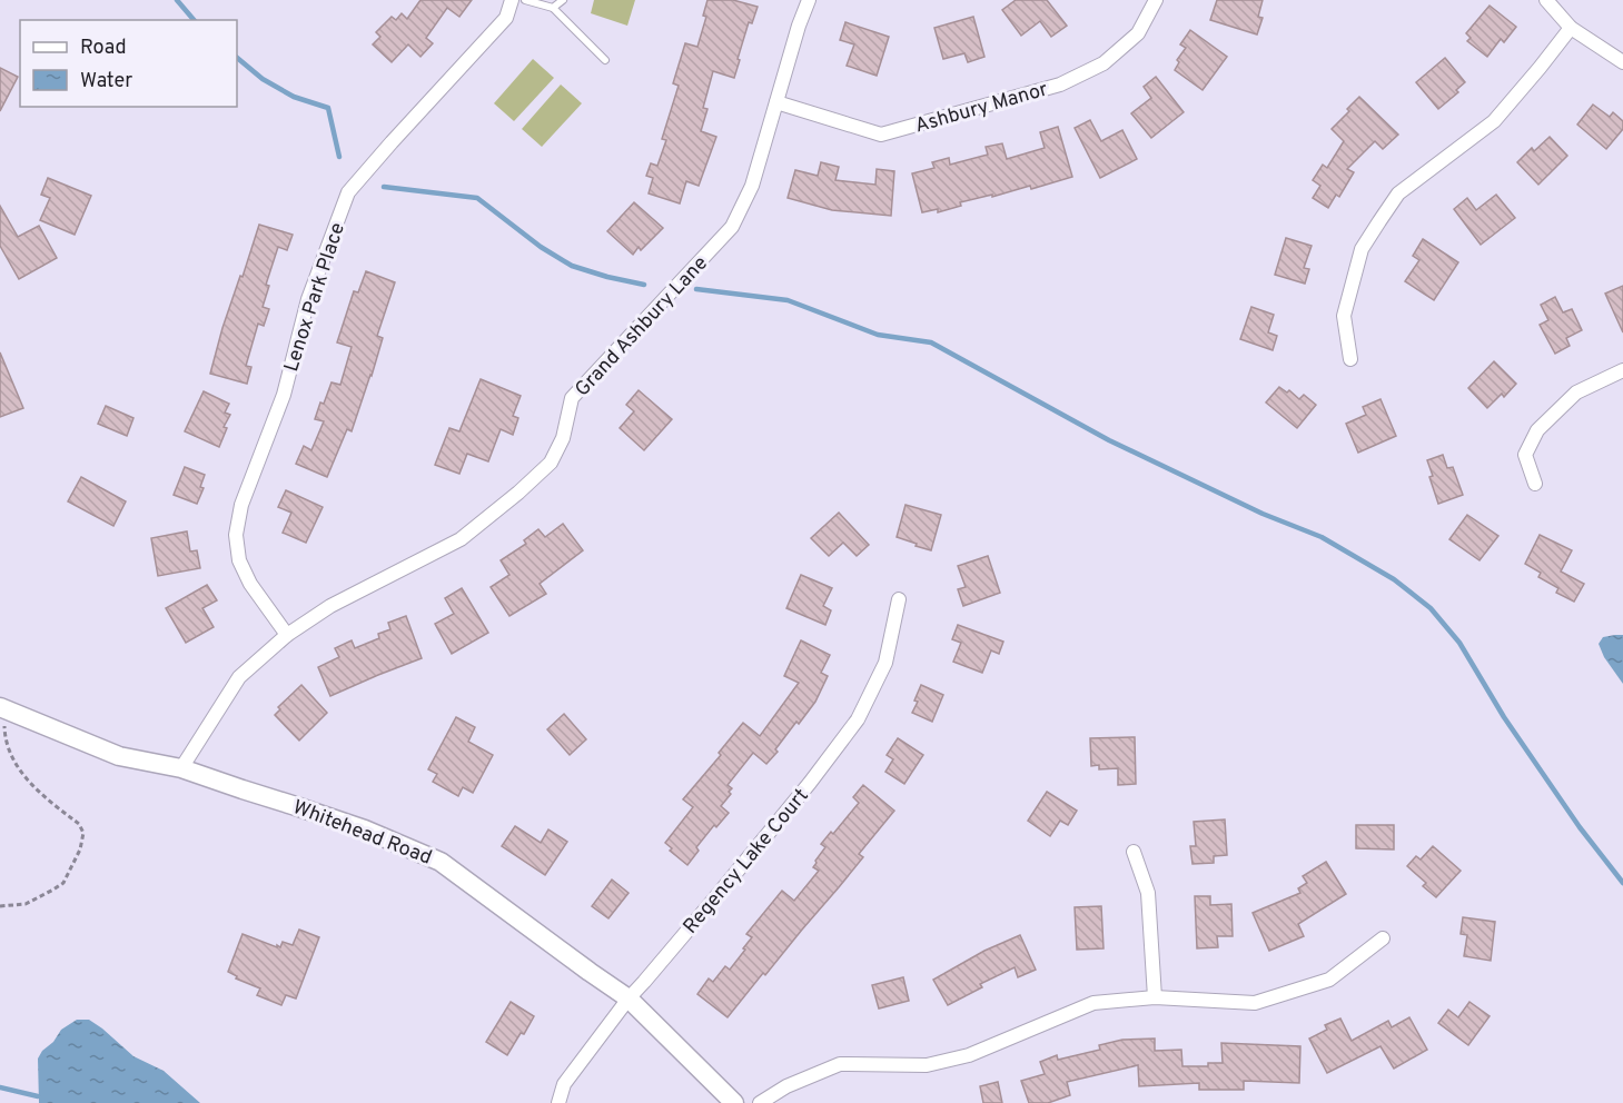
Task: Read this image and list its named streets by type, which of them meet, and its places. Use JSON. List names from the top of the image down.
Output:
{
  "streets": {
    "street": [
      "Ashbury Manor",
      "Lenox Park Place",
      "Grand Ashbury Lane",
      "Whitehead Road",
      "Regency Lake Court"
    ]
  },
  "crossings": [
    ["Ashbury Manor", "Grand Ashbury Lane"],
    ["Lenox Park Place", "Grand Ashbury Lane"],
    ["Grand Ashbury Lane", "Whitehead Road"],
    ["Whitehead Road", "Regency Lake Court"]
  ],
  "legend": ["Road", "Water"]
}
